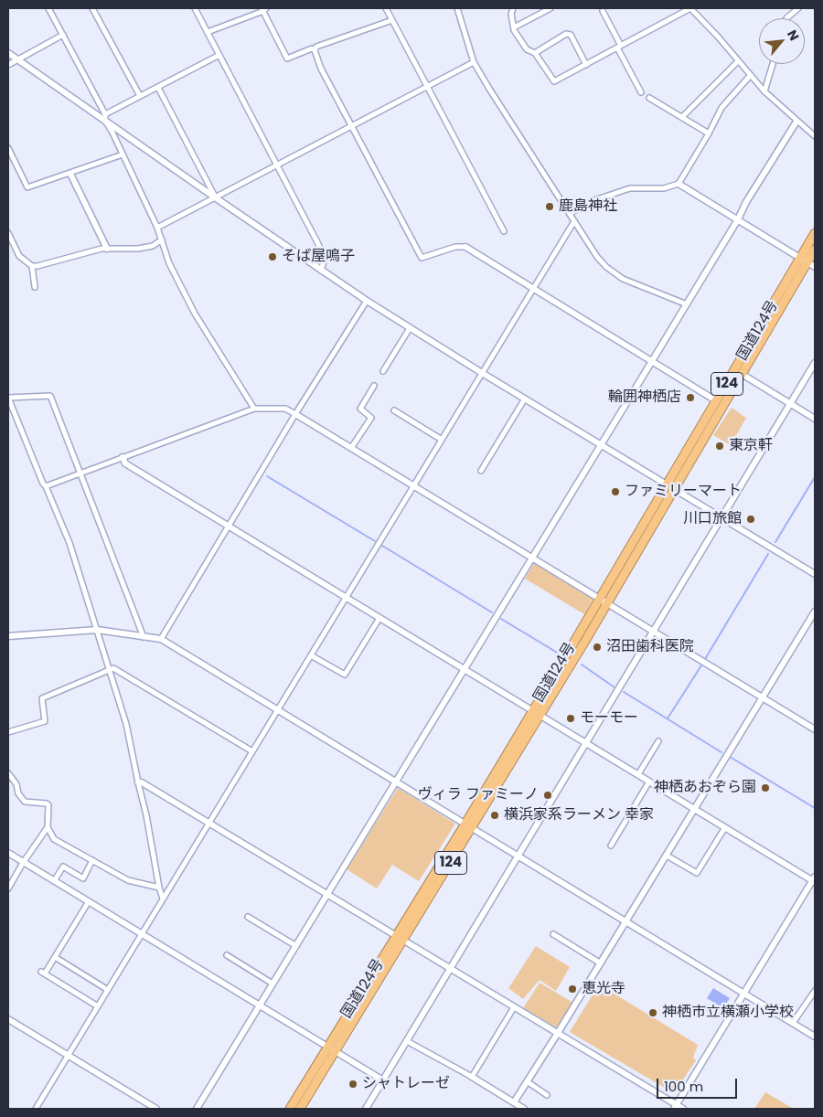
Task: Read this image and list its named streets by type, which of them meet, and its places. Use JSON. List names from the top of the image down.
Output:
{
  "streets": {
    "highway": ["国道124号", "124"]
  },
  "places": [
    "鹿島神社",
    "そば屋鳴子",
    "輪囲神栖店",
    "東京軒",
    "ファミリーマート",
    "川口旅館",
    "沼田歯科医院",
    "モーモー",
    "神栖あおぞら園",
    "ヴィラ ファミーノ",
    "横浜家系ラーメン 幸家",
    "恵光寺",
    "神栖市立横瀬小学校",
    "シャトレーゼ"
  ],
  "scale_bar": "100 m",
  "north": "top right"
}
